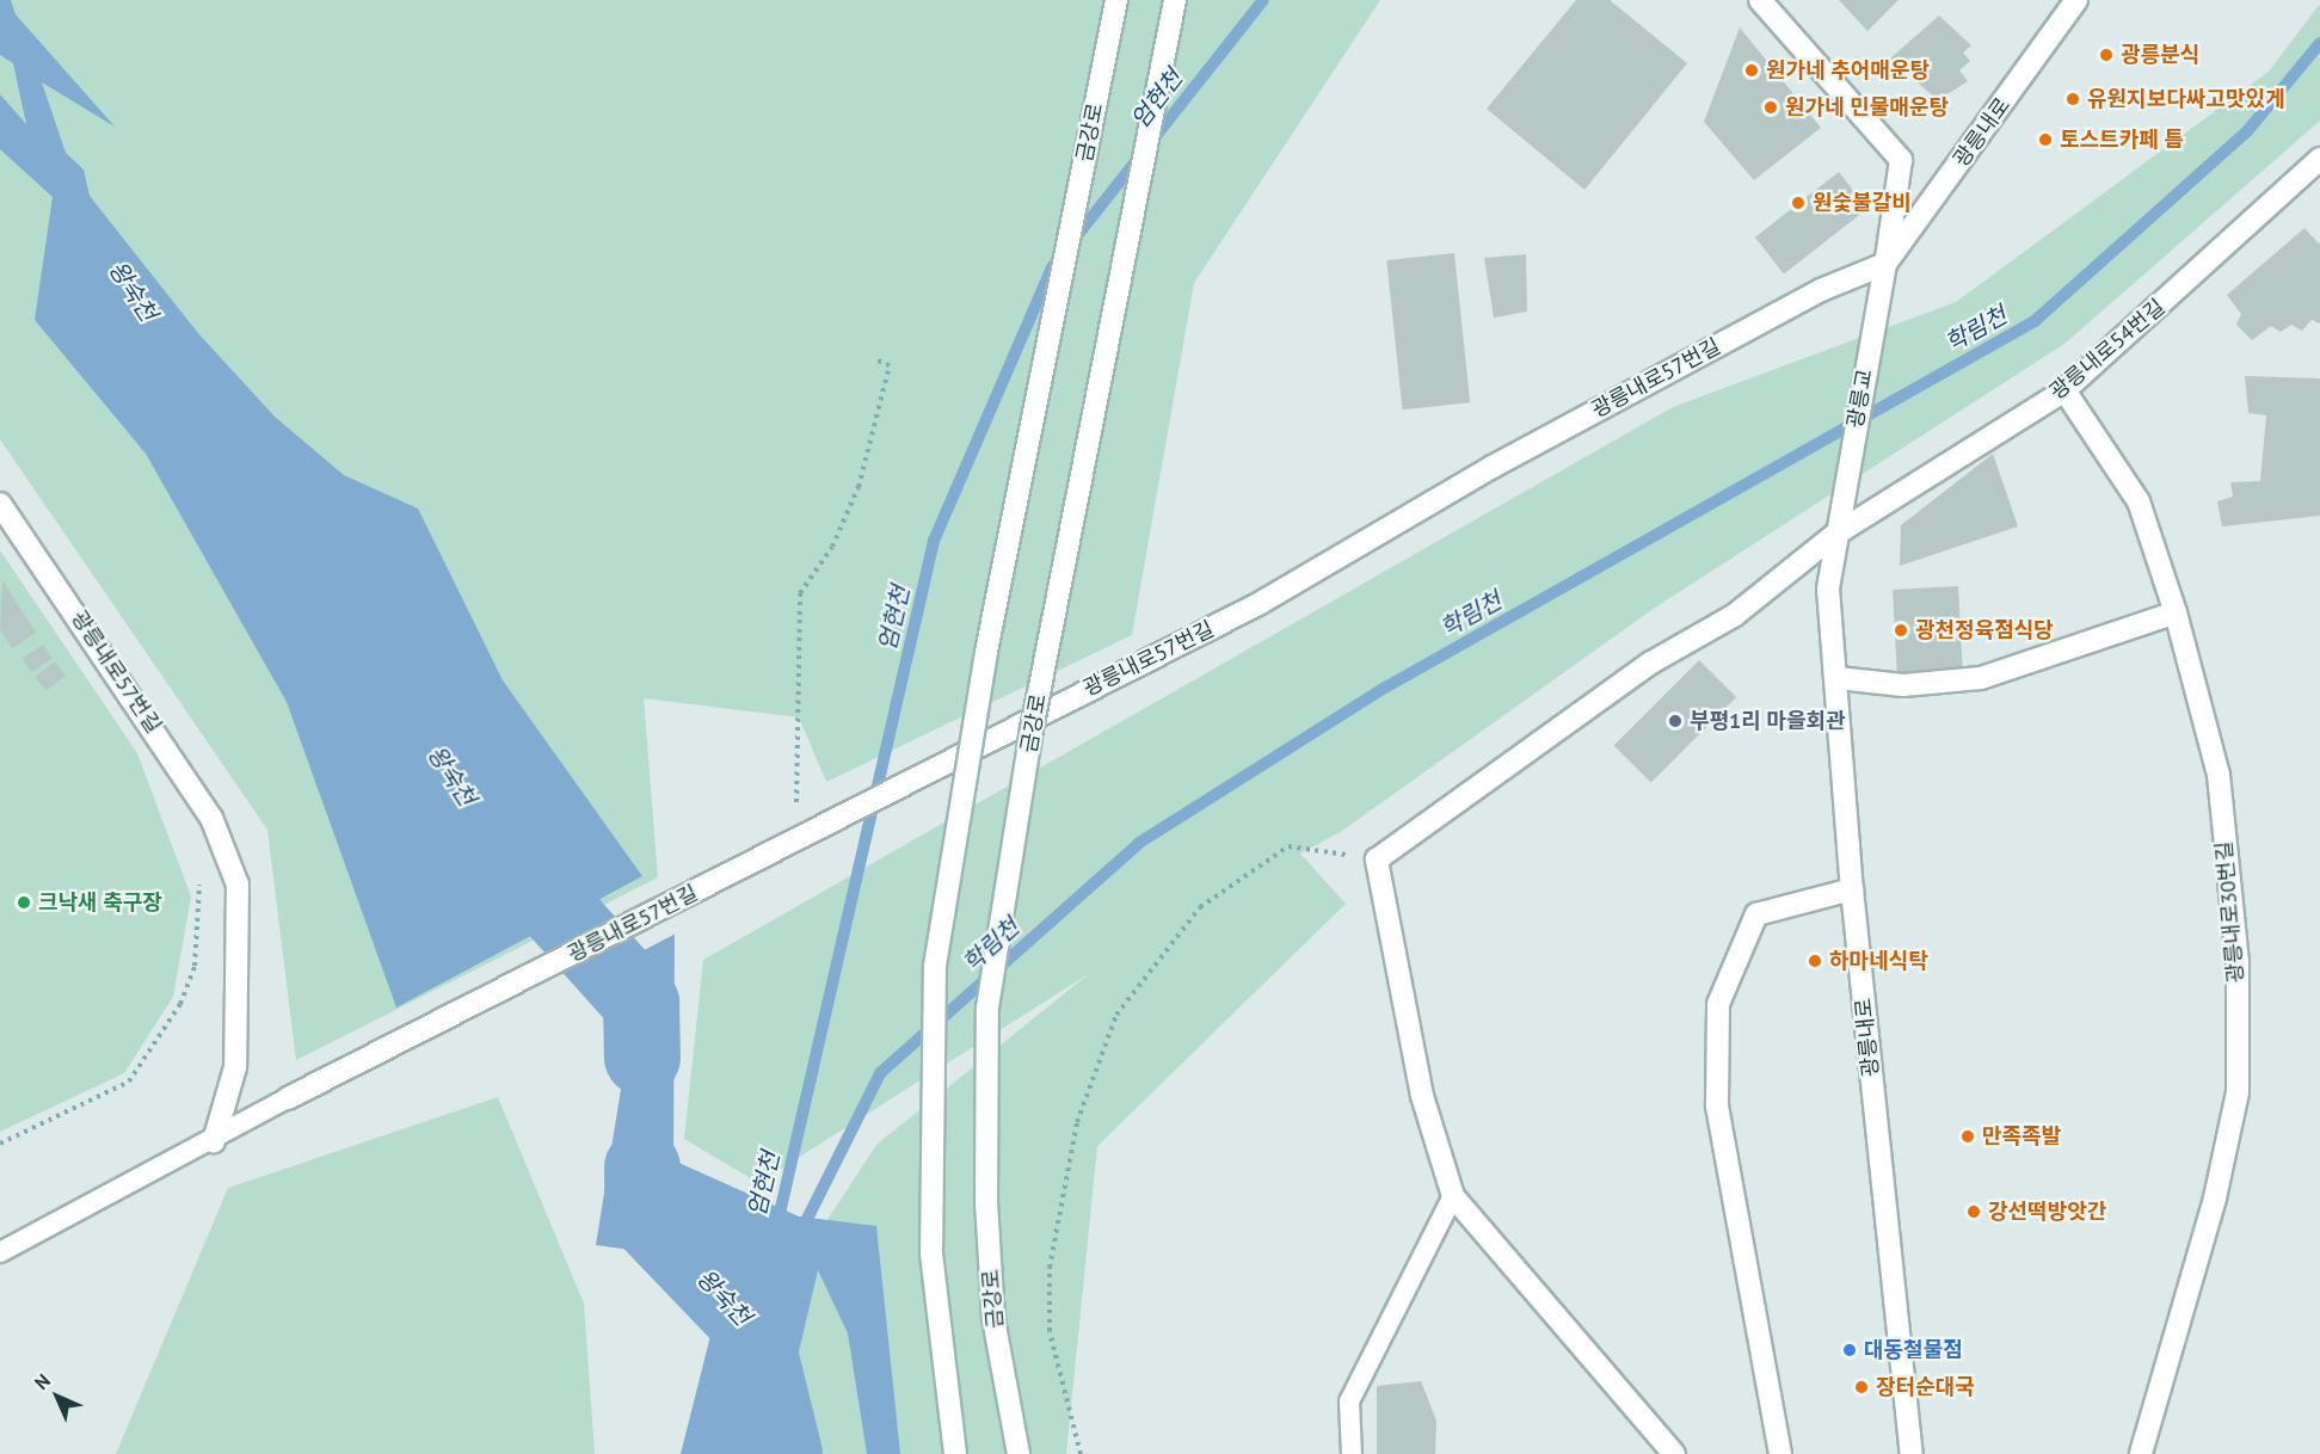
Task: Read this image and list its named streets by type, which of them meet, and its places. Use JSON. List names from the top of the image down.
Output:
{
  "streets": {
    "street": [
      "금강로",
      "광릉내로",
      "광릉내로54번길",
      "광릉내로57번길",
      "광릉교",
      "광릉내로30번길"
    ]
  },
  "crossings": [
    ["광릉내로", "광릉내로54번길"],
    ["광릉내로", "광릉내로57번길"],
    ["광릉내로", "광릉교"],
    ["광릉내로54번길", "광릉교"],
    ["광릉내로54번길", "광릉내로30번길"],
    ["광릉내로57번길", "광릉교"]
  ],
  "water": ["엄현천", "왕숙천", "학림천"],
  "places": [
    "광릉분식",
    "원가네 추어매운탕",
    "유원지보다싸고맛있게",
    "원가네 민물매운탕",
    "토스트카페 틈",
    "원숯불갈비",
    "광천정육점식당",
    "부평1리 마을회관",
    "크낙새 축구장",
    "하마네식탁",
    "만족족발",
    "강선떡방앗간",
    "대동철물점",
    "장터순대국"
  ],
  "north": "top left"
}
